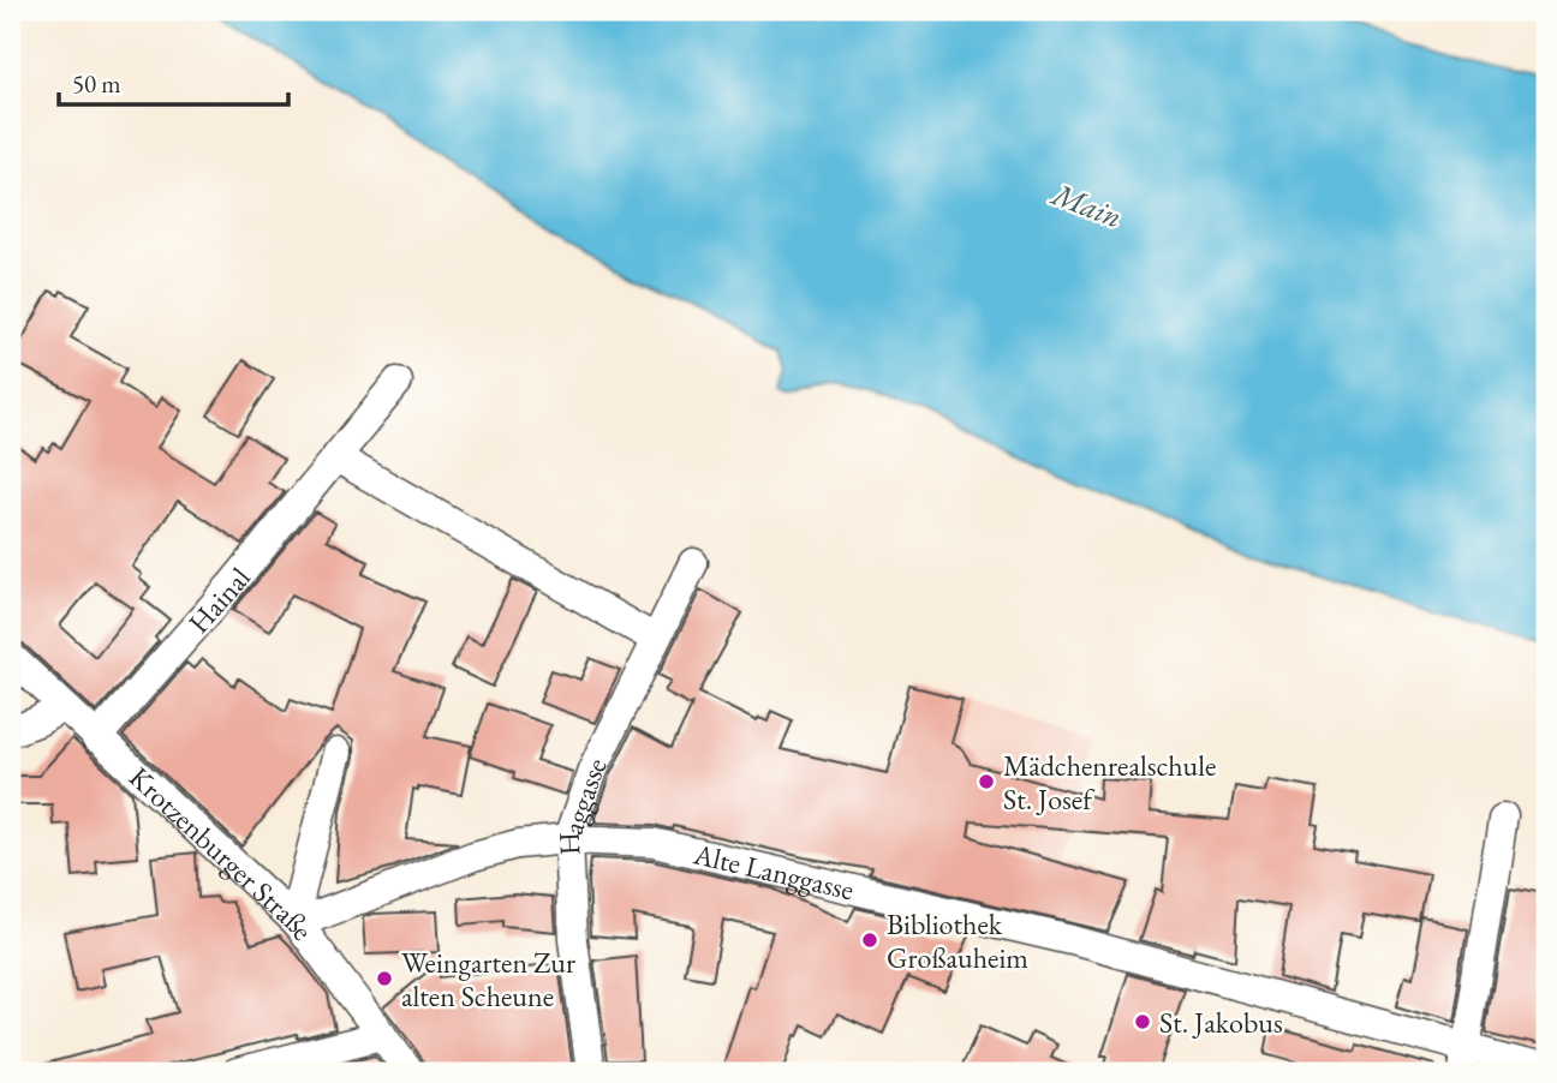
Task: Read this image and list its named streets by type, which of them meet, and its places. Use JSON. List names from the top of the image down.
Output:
{
  "streets": {
    "street": [
      "Hainal",
      "Haggasse",
      "Krotzenburger Straße",
      "Alte Langgasse"
    ]
  },
  "crossings": [
    ["Hainal", "Krotzenburger Straße"],
    ["Haggasse", "Alte Langgasse"],
    ["Krotzenburger Straße", "Alte Langgasse"]
  ],
  "water": ["Main"],
  "places": [
    "Mädchenrealschule St. Josef",
    "Bibliothek Großauheim",
    "Weingarten Zur alten Scheune",
    "St. Jakobus"
  ],
  "scale_bar": "50 m"
}
